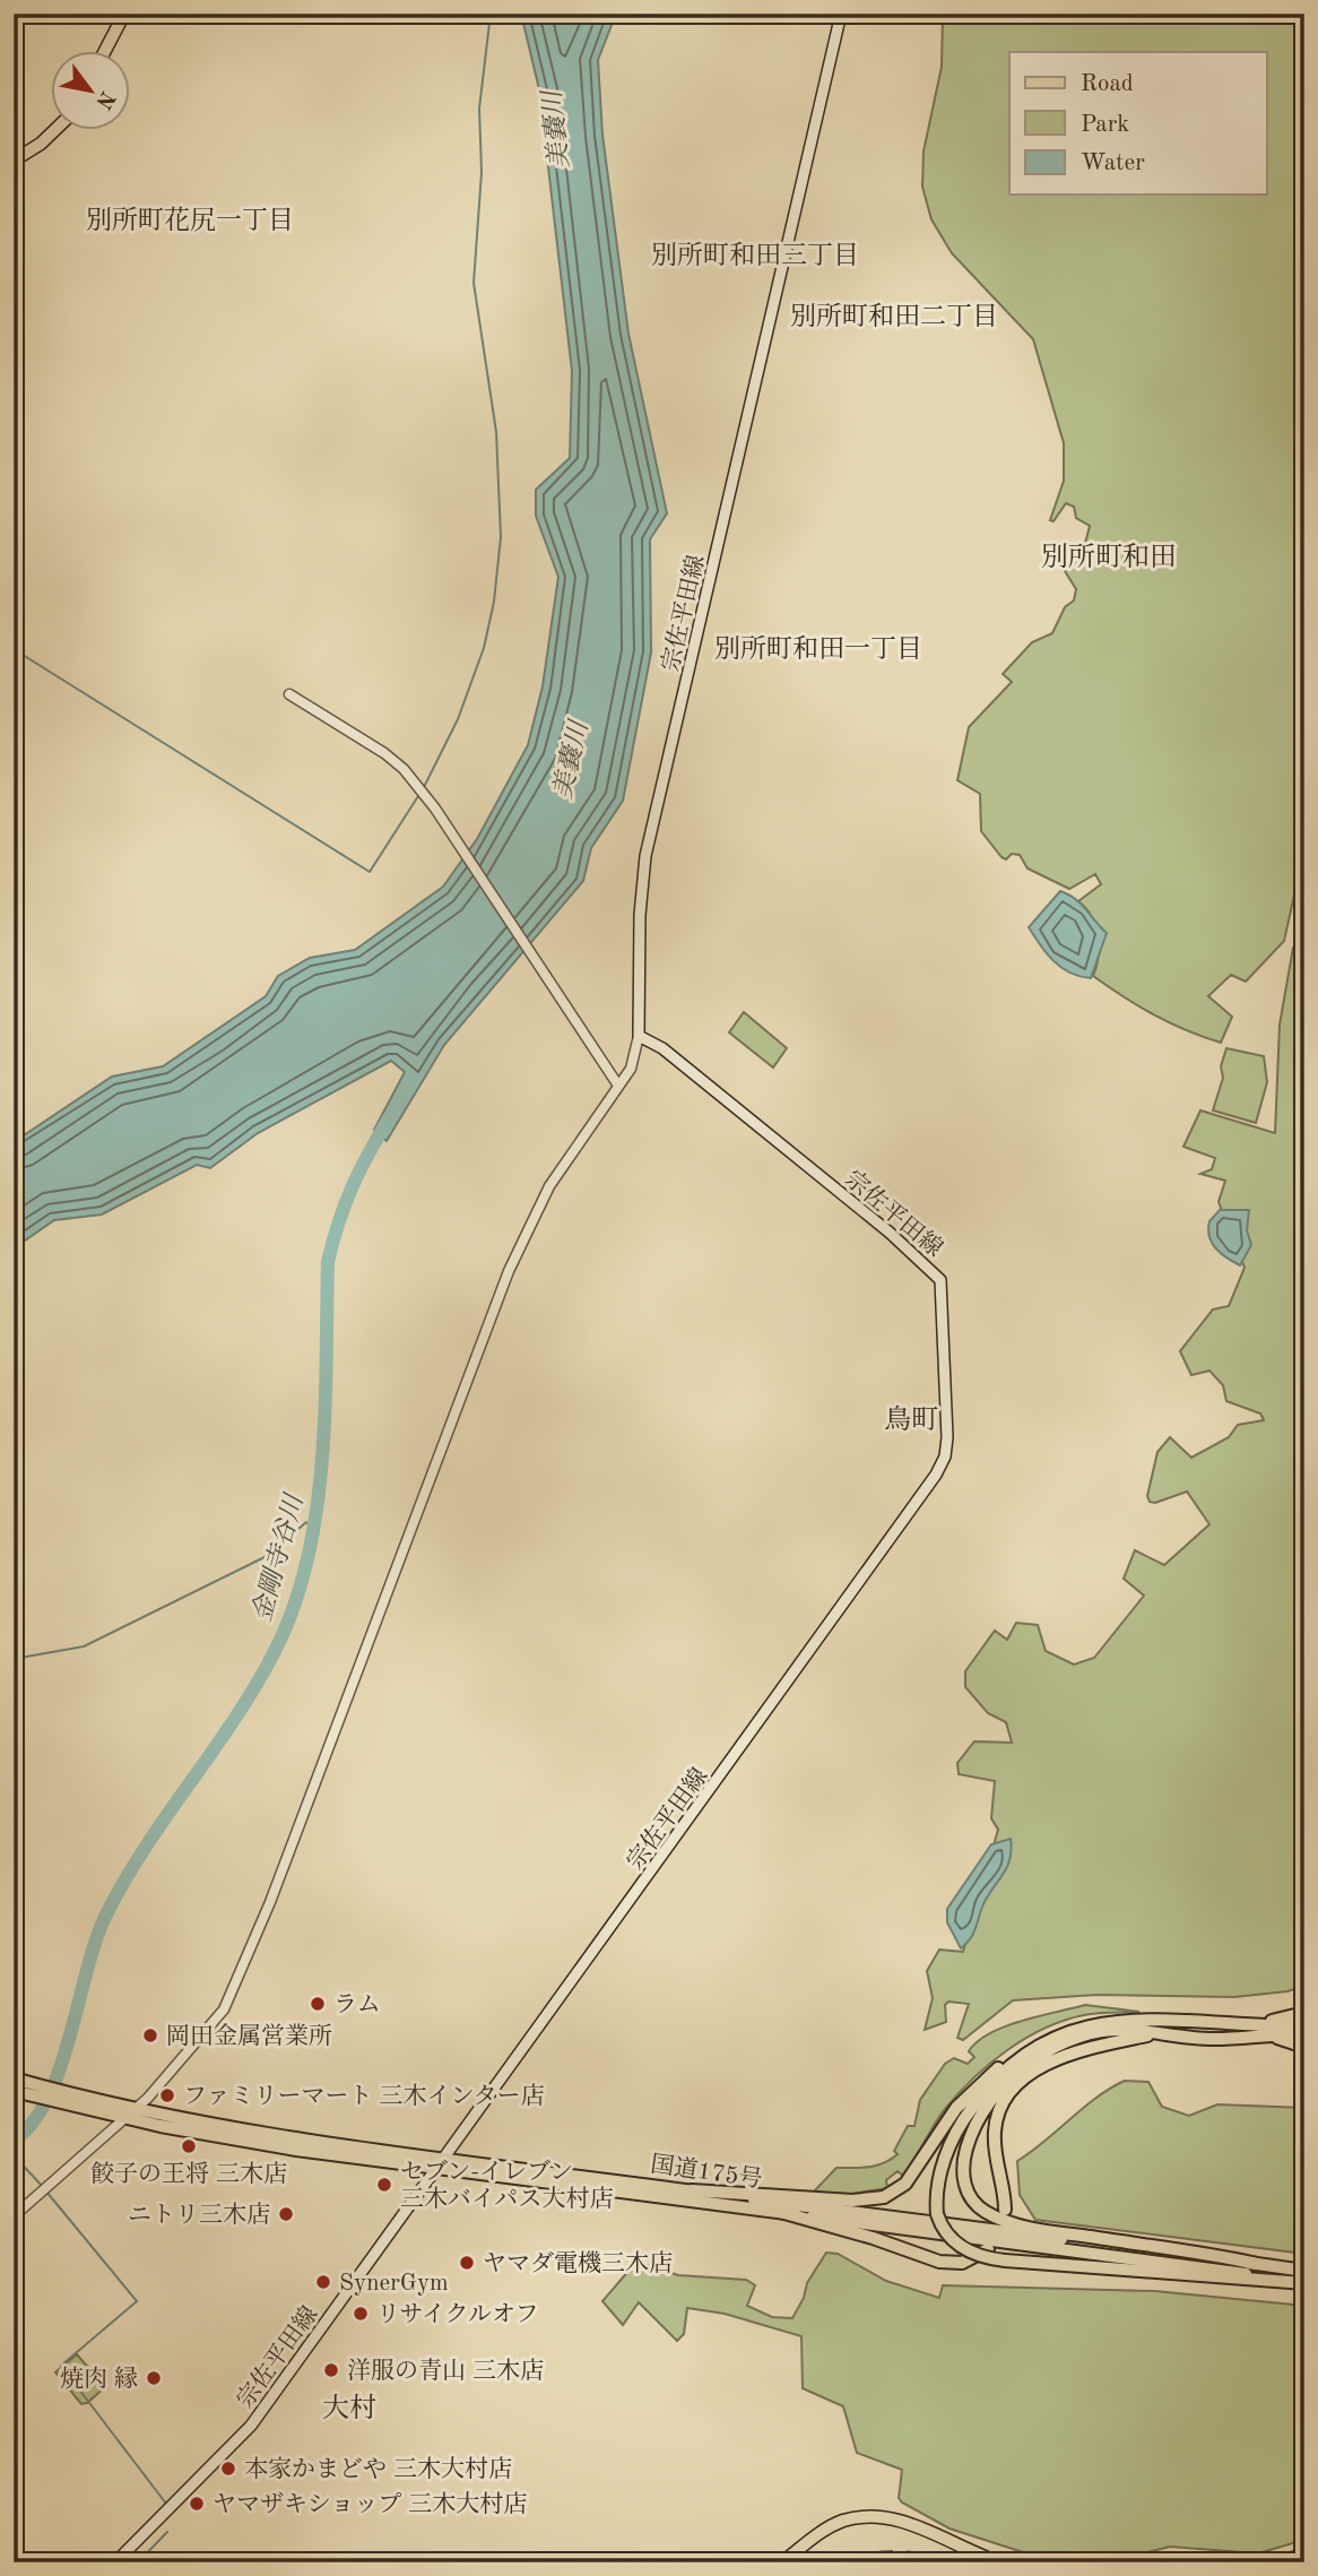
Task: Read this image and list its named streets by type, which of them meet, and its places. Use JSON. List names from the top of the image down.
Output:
{
  "streets": {
    "highway": ["国道175号"],
    "main road": ["宗佐平田線"]
  },
  "crossings": [
    ["宗佐平田線", "国道175号"]
  ],
  "districts": [
    "別所町花尻一丁目",
    "別所町和田三丁目",
    "別所町和田二丁目",
    "別所町和田",
    "別所町和田一丁目",
    "鳥町",
    "大村"
  ],
  "water": ["美嚢川", "金剛寺谷川"],
  "places": [
    "ラム",
    "岡田金属営業所",
    "ファミリーマート 三木インター店",
    "餃子の王将 三木店",
    "セブン-イレブン 三木バイパス大村店",
    "ニトリ三木店",
    "ヤマダ電機三木店",
    "SynerGym",
    "リサイクルオフ",
    "洋服の青山 三木店",
    "焼肉 縁",
    "本家かまどや 三木大村店",
    "ヤマザキショップ 三木大村店"
  ],
  "legend": ["Road", "Park", "Water"],
  "north": "bottom right"
}
